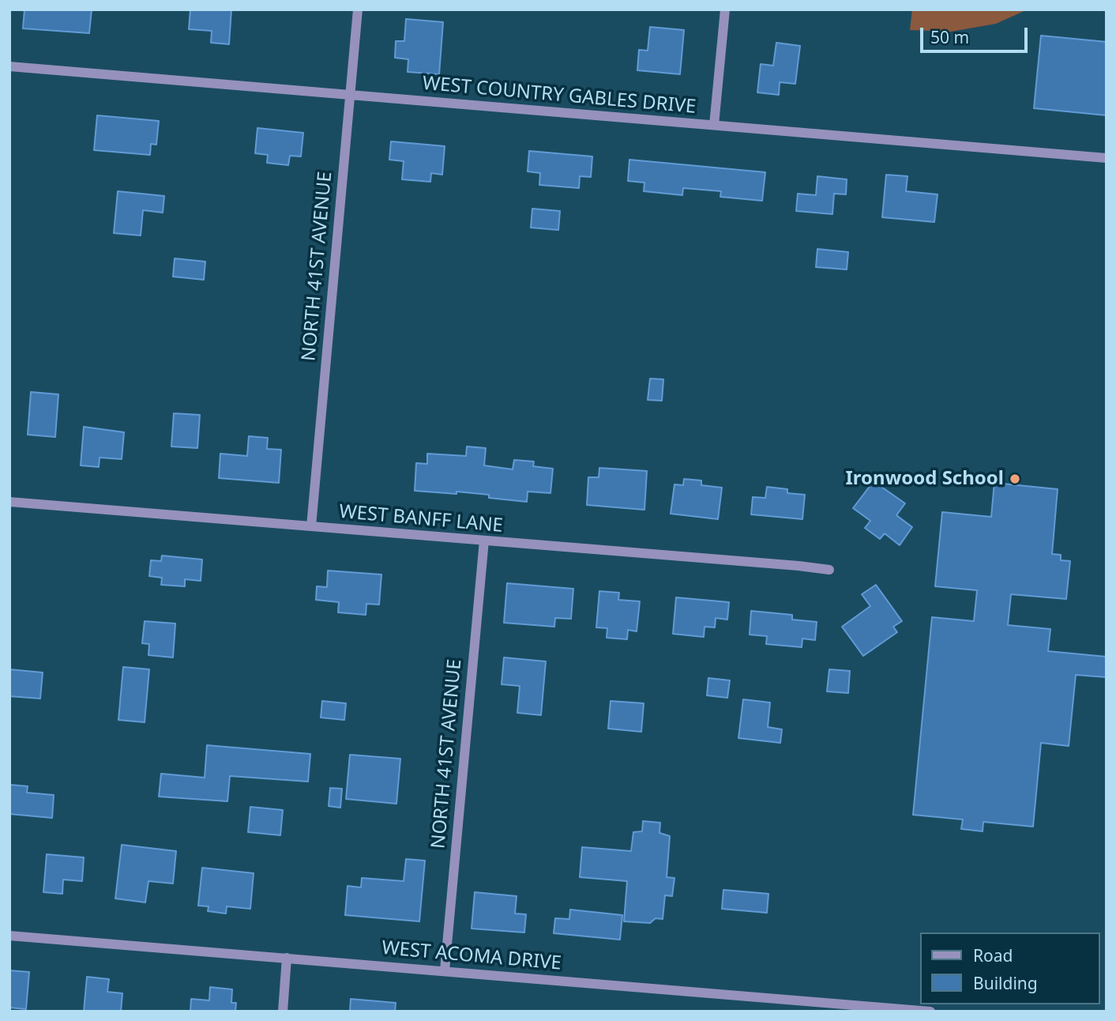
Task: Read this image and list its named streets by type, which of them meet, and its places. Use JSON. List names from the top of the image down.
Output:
{
  "streets": {
    "street": [
      "WEST COUNTRY GABLES DRIVE",
      "NORTH 41ST AVENUE",
      "WEST BANFF LANE",
      "WEST ACOMA DRIVE"
    ]
  },
  "crossings": [
    ["WEST COUNTRY GABLES DRIVE", "NORTH 41ST AVENUE"],
    ["NORTH 41ST AVENUE", "WEST BANFF LANE"],
    ["NORTH 41ST AVENUE", "WEST ACOMA DRIVE"]
  ],
  "places": ["Ironwood School"],
  "legend": ["Road", "Building"],
  "scale_bar": "50 m"
}
